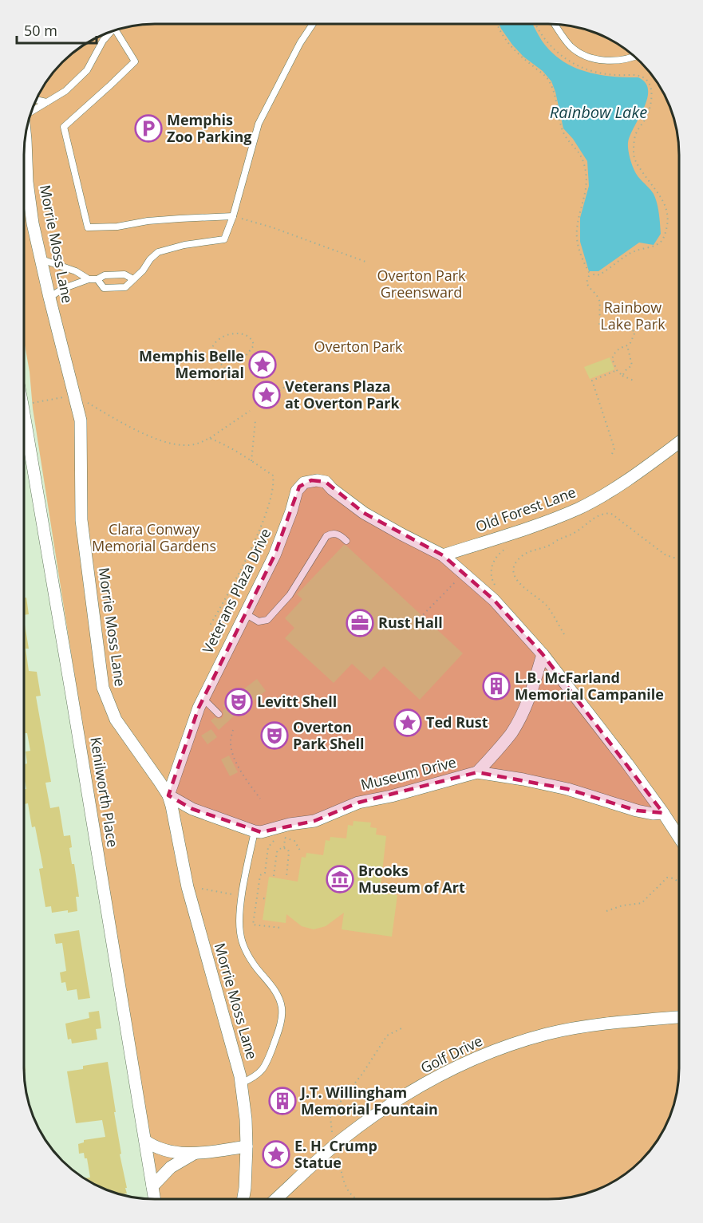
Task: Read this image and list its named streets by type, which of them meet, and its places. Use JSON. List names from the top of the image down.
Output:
{
  "streets": {
    "street": [
      "Morrie Moss Lane",
      "Old Forest Lane",
      "Veterans Plaza Drive",
      "Museum Drive",
      "Kenilworth Place",
      "Golf Drive"
    ]
  },
  "crossings": [
    ["Morrie Moss Lane", "Veterans Plaza Drive"],
    ["Morrie Moss Lane", "Museum Drive"],
    ["Old Forest Lane", "Veterans Plaza Drive"],
    ["Veterans Plaza Drive", "Museum Drive"]
  ],
  "water": ["Rainbow Lake"],
  "parks": [
    "Overton Park Greensward",
    "Rainbow Lake Park",
    "Overton Park",
    "Clara Conway Memorial Gardens"
  ],
  "places": {
    "parking": ["Memphis Zoo Parking"],
    "place": [
      "Memphis Belle Memorial",
      "Veterans Plaza at Overton Park",
      "Ted Rust",
      "E. H. Crump Statue"
    ],
    "office": ["Rust Hall"],
    "building": ["L.B. McFarland Memorial Campanile", "J.T. Willingham Memorial Fountain"],
    "theatre": ["Levitt Shell", "Overton Park Shell"],
    "museum": ["Brooks Museum of Art"]
  },
  "scale_bar": "50 m"
}
